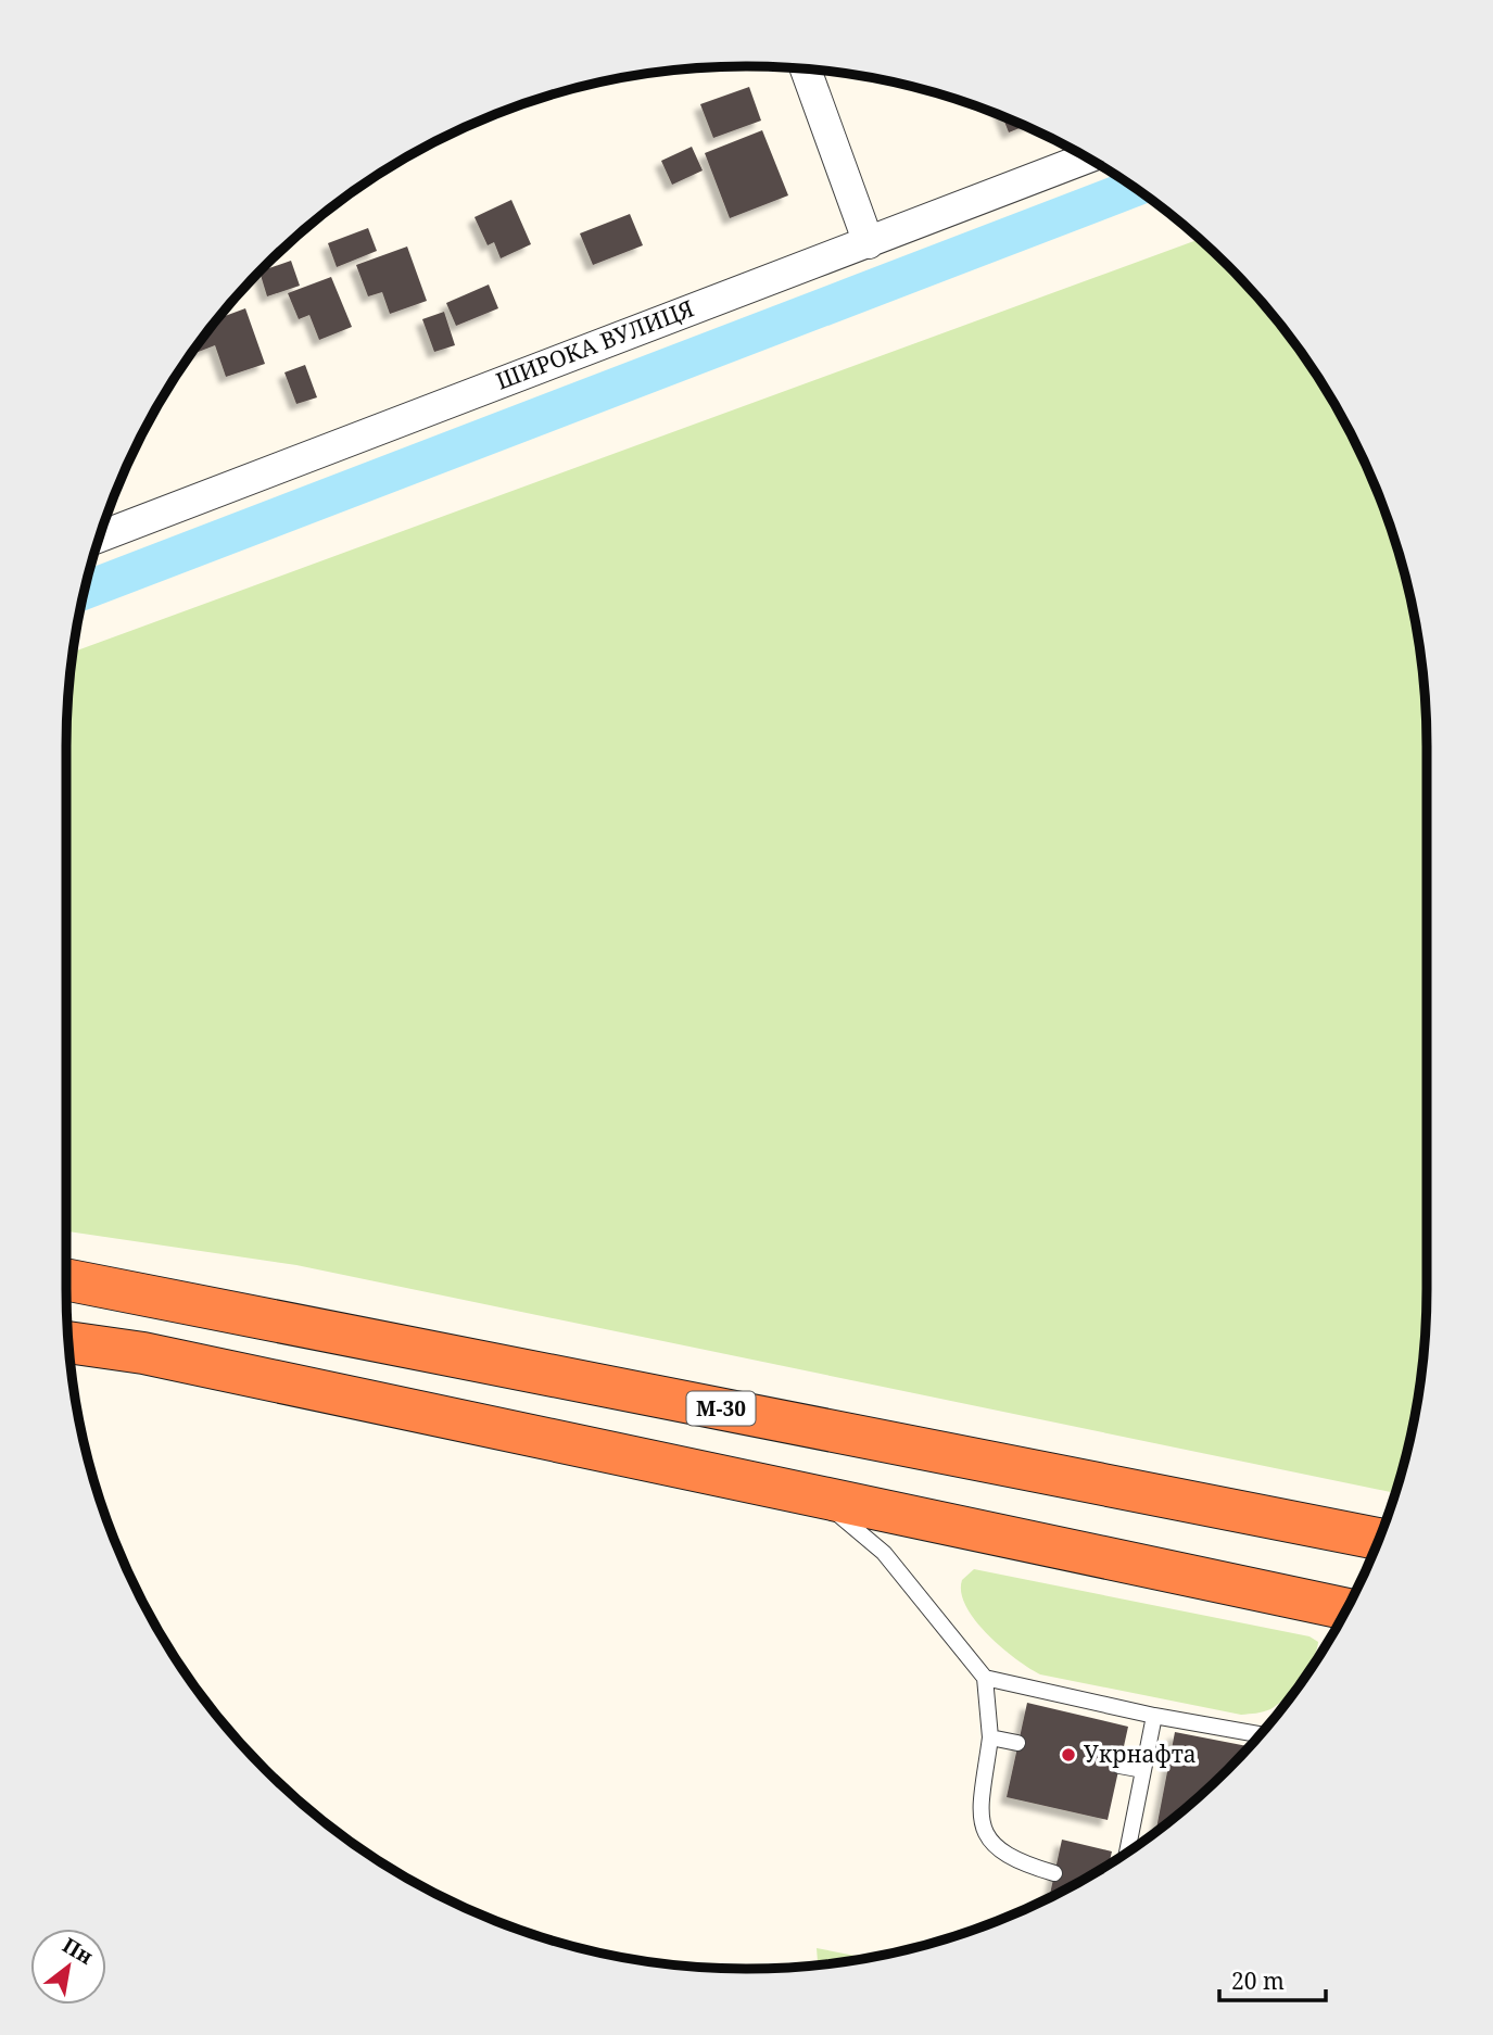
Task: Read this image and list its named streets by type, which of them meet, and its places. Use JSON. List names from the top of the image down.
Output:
{
  "streets": {
    "highway": ["М-30"],
    "street": ["ШИРОКА ВУЛИЦЯ"]
  },
  "places": ["Укрнафта"],
  "scale_bar": "20 m",
  "north": "top right"
}
